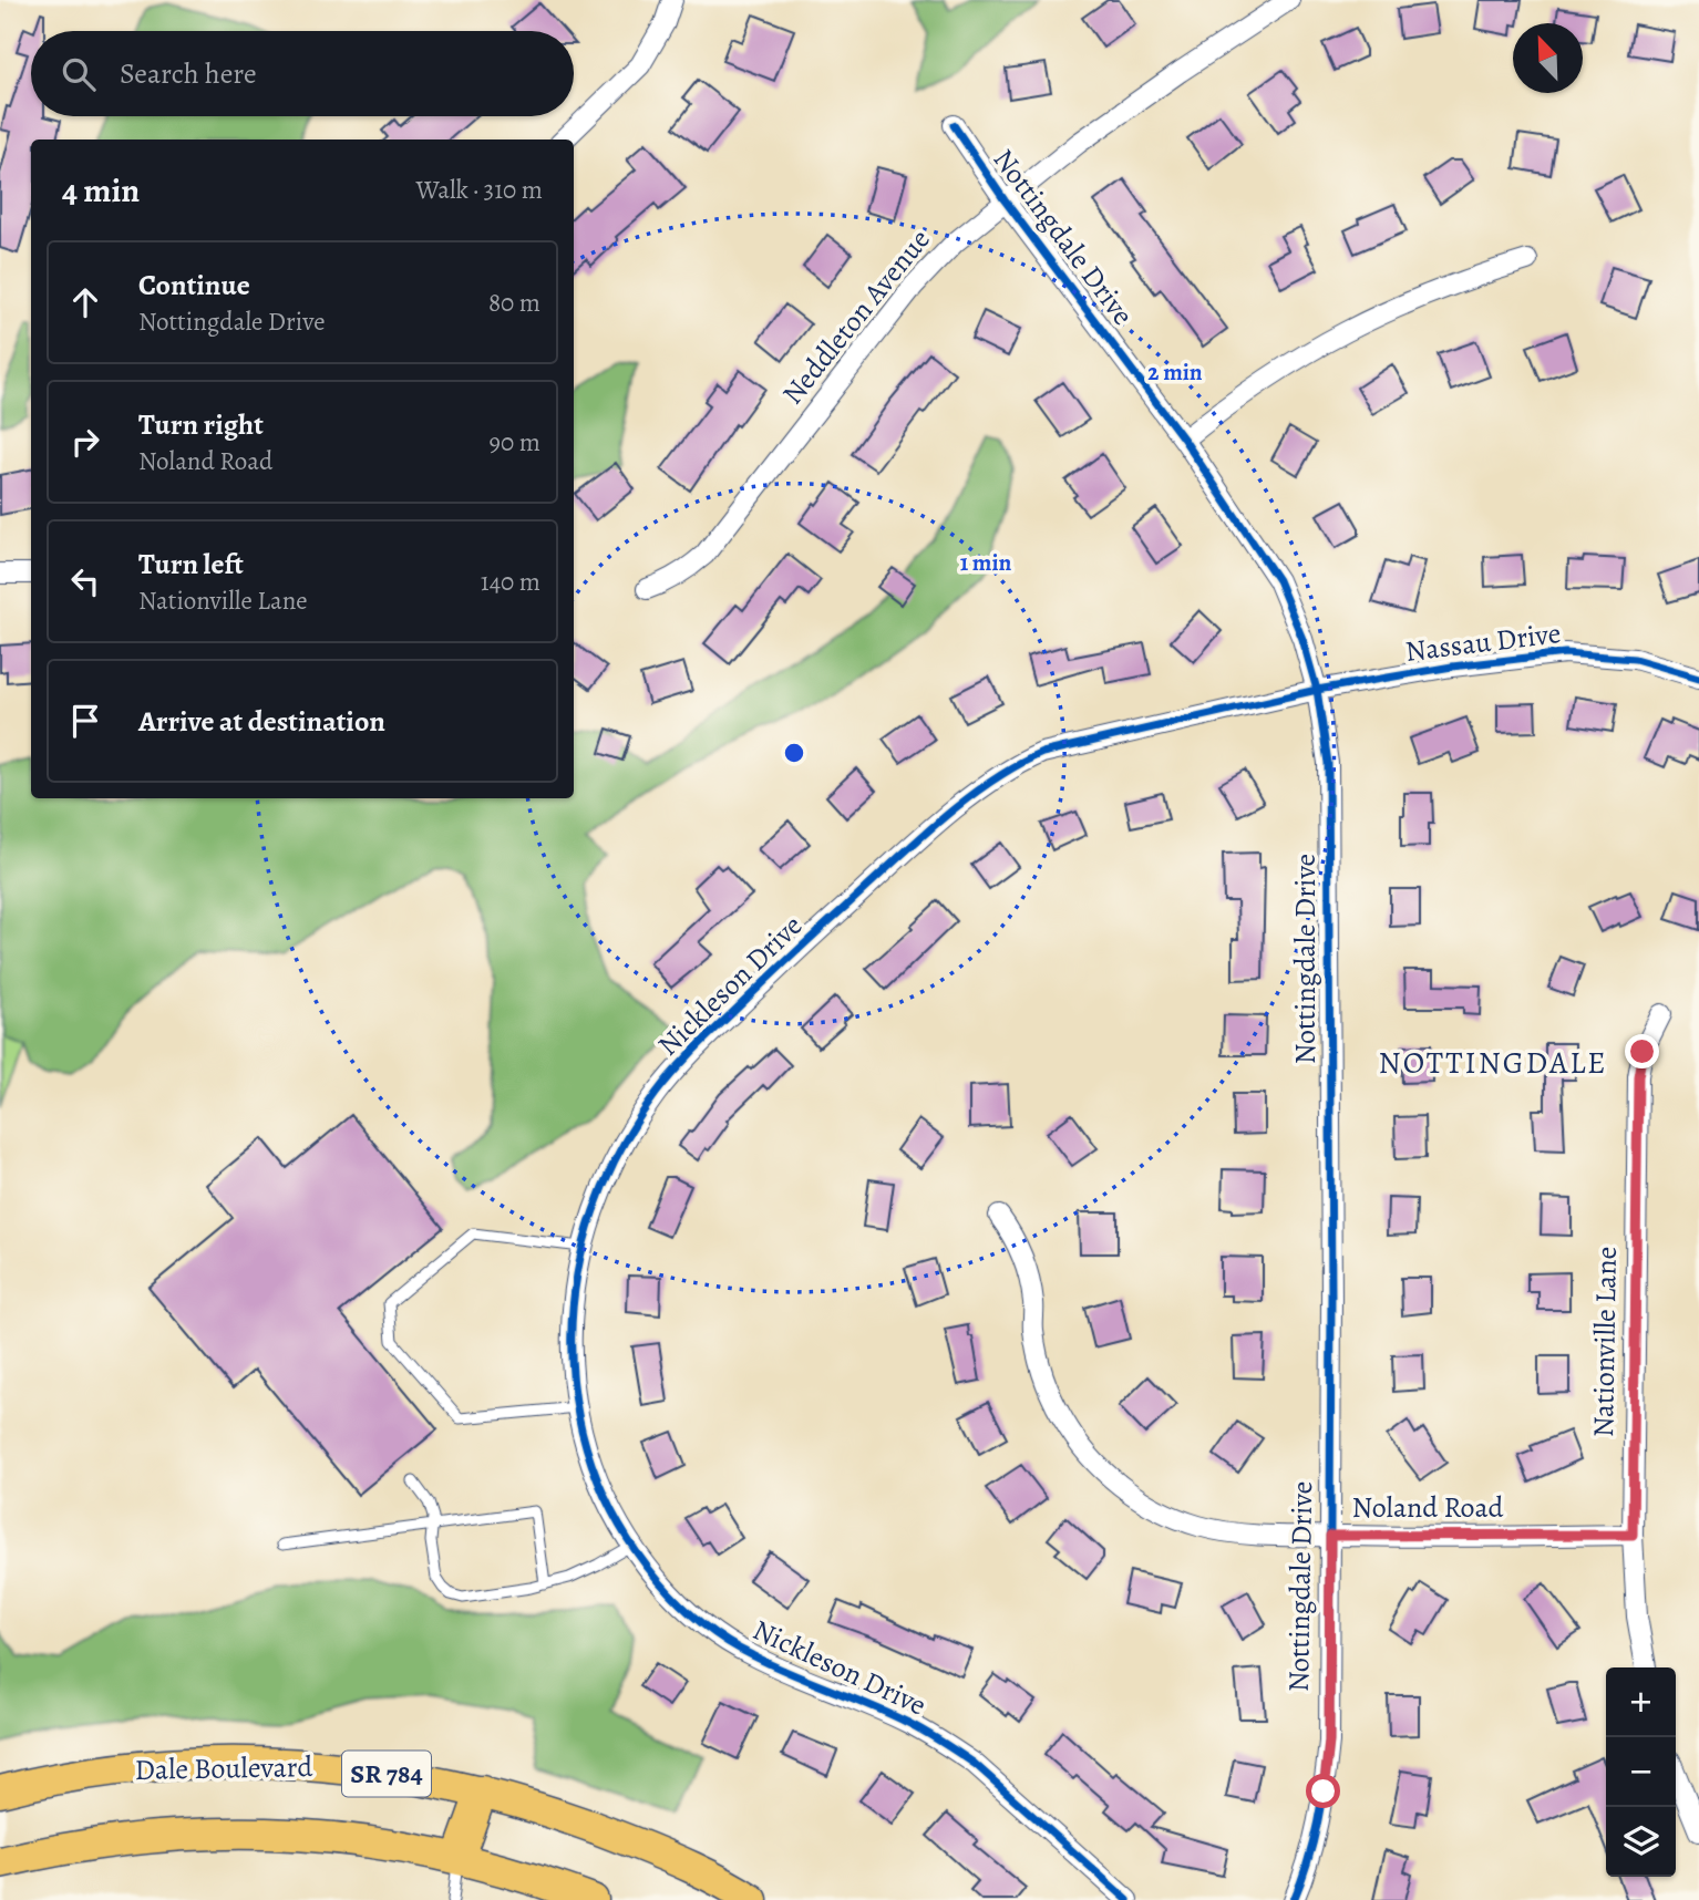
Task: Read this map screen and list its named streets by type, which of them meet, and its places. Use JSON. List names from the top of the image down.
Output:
{
  "streets": {
    "main road": ["Dale Boulevard", "SR 784"],
    "street": [
      "Nottingdale Drive",
      "Neddleton Avenue",
      "Nassau Drive",
      "Nickleson Drive",
      "Nationville Lane",
      "Noland Road"
    ]
  },
  "crossings": [
    ["Nottingdale Drive", "Neddleton Avenue"],
    ["Nottingdale Drive", "Nassau Drive"],
    ["Nottingdale Drive", "Nickleson Drive"],
    ["Nottingdale Drive", "Noland Road"],
    ["Nassau Drive", "Nickleson Drive"],
    ["Nationville Lane", "Noland Road"]
  ],
  "districts": ["NOTTINGDALE"],
  "north": "top left",
  "page": {
    "search": "Search here",
    "heading": ["4 min", "Walk · 310 m"],
    "list": [
      ["Continue", "Nottingdale Drive", "80 m"],
      ["Turn right", "Noland Road", "90 m"],
      ["Turn left", "Nationville Lane", "140 m"],
      "Arrive at destination"
    ],
    "map_buttons": ["+", "−"]
  },
  "rings": ["2 min", "1 min"]
}
